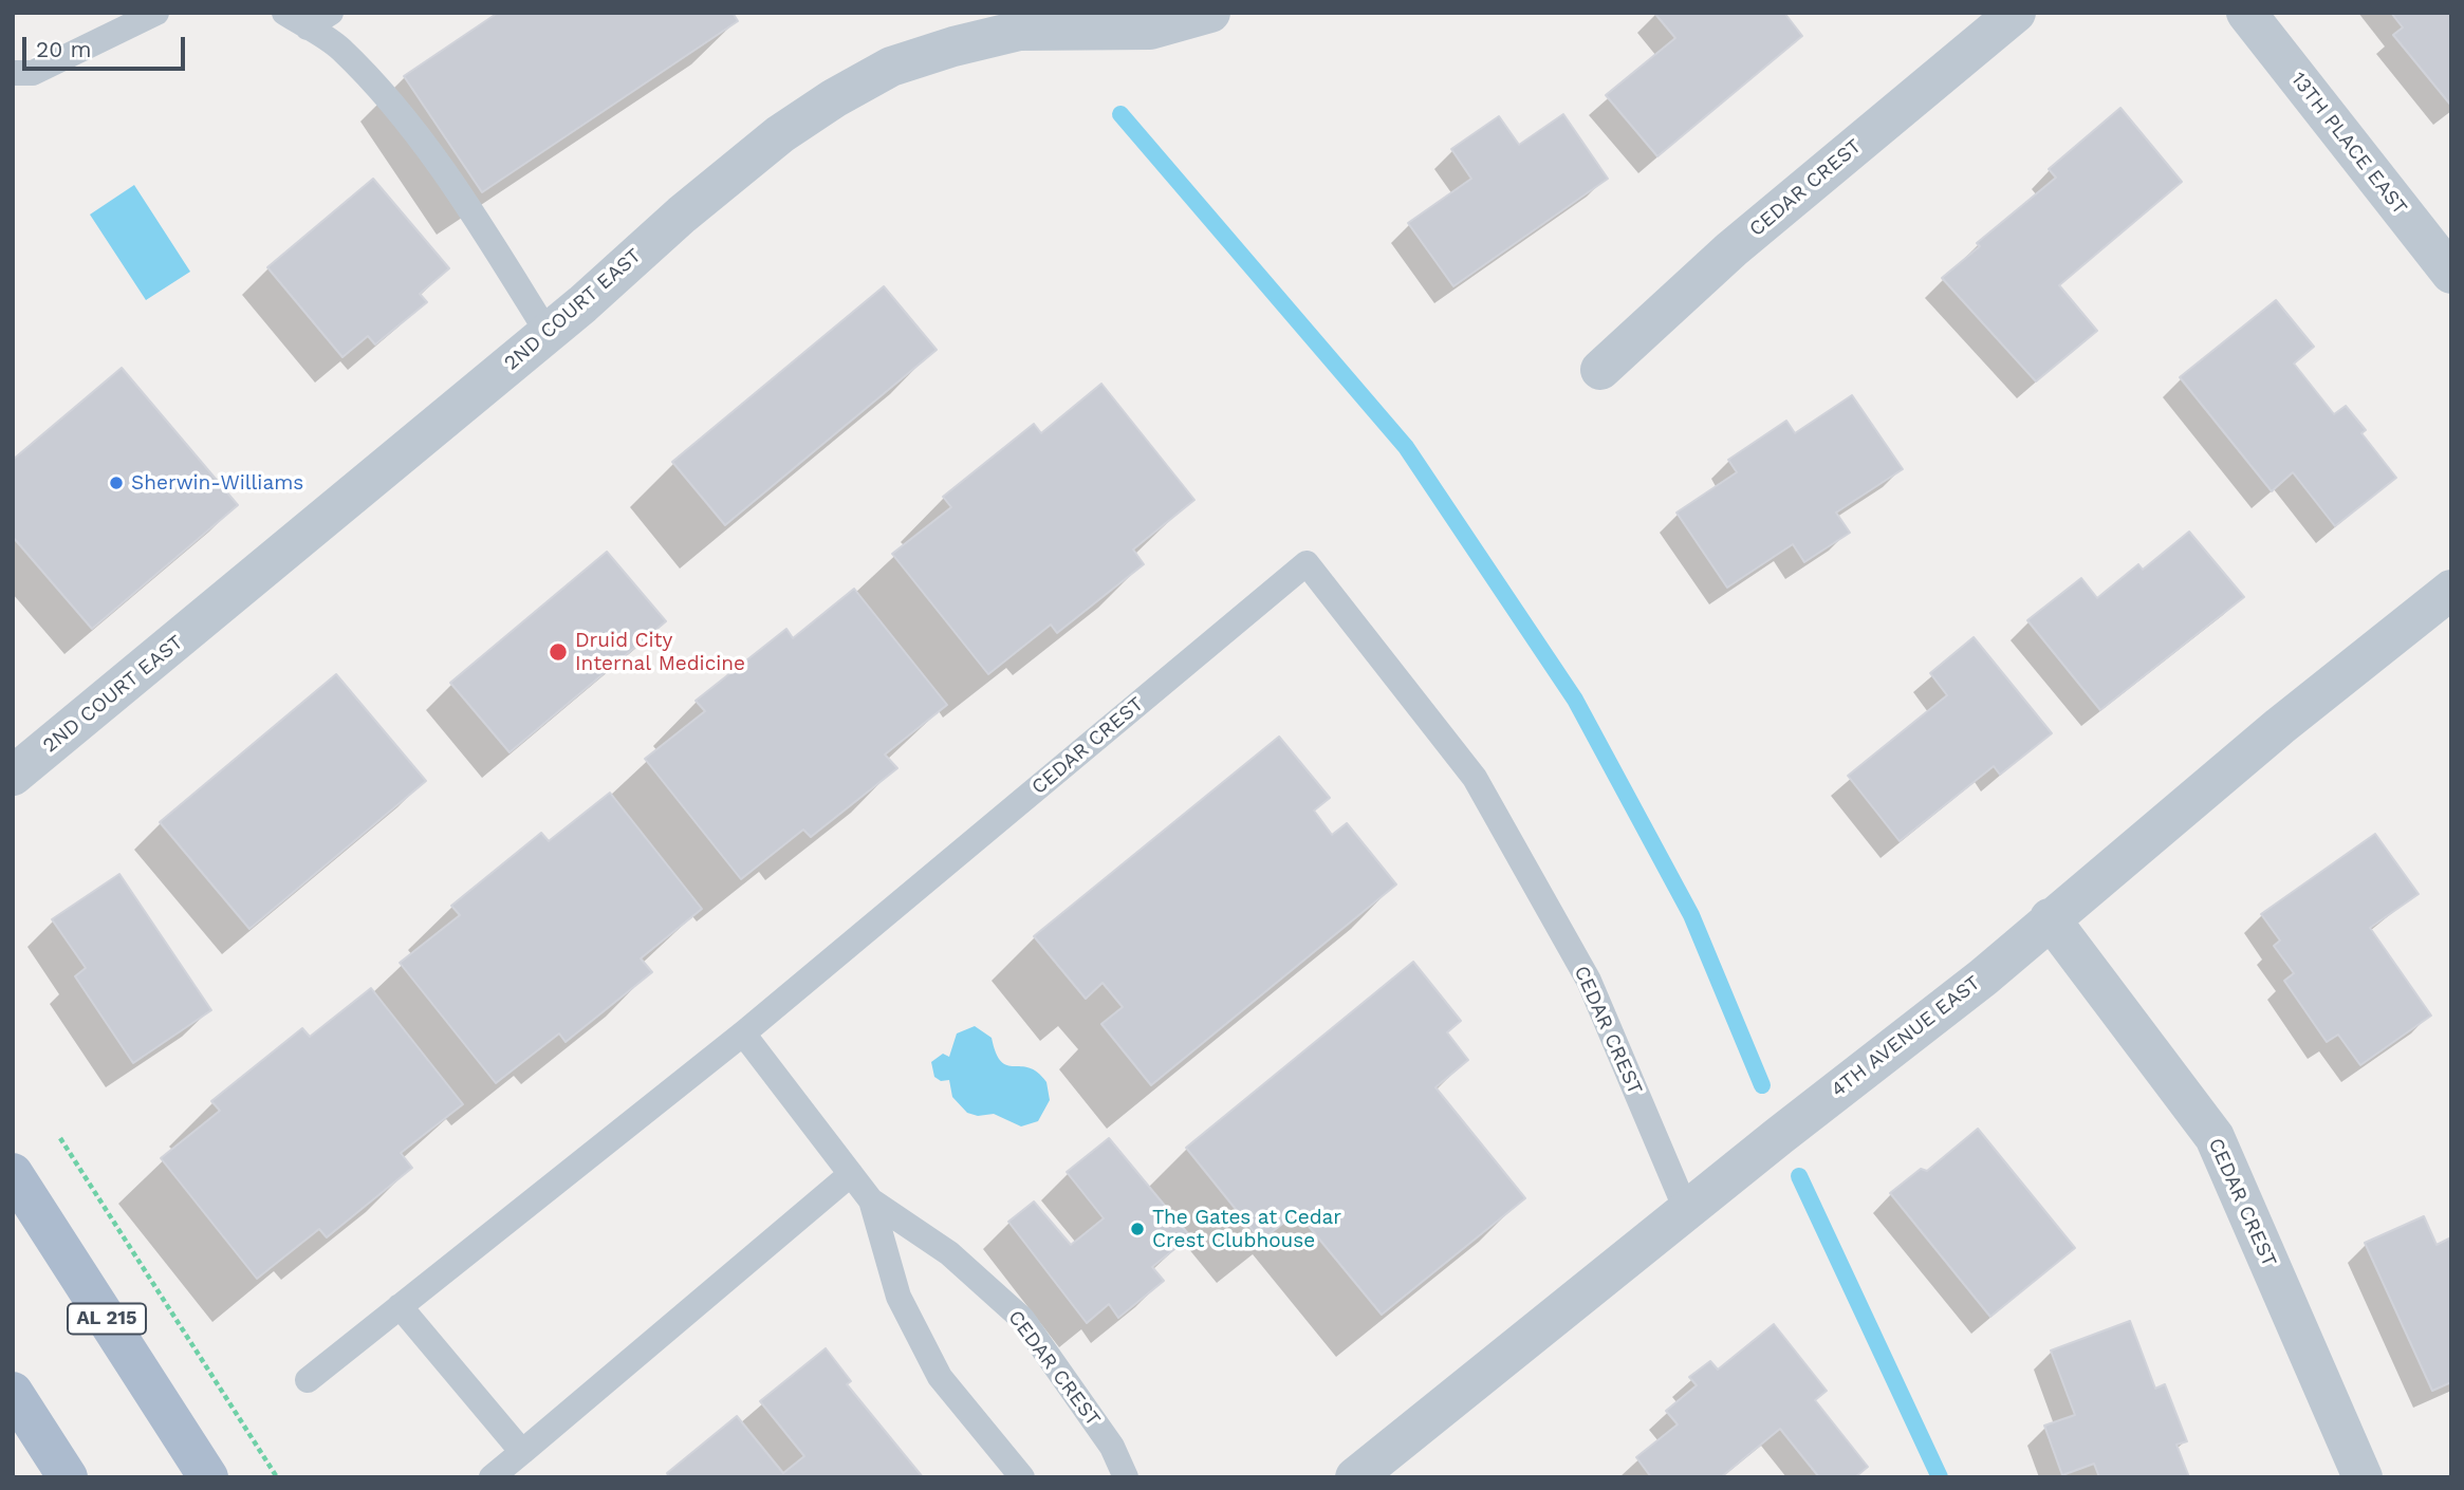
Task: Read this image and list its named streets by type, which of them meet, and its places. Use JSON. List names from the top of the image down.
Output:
{
  "streets": {
    "main road": ["AL 215"],
    "street": [
      "13TH PLACE EAST",
      "CEDAR CREST",
      "2ND COURT EAST",
      "4TH AVENUE EAST"
    ]
  },
  "crossings": [
    ["CEDAR CREST", "4TH AVENUE EAST"]
  ],
  "places": ["Sherwin-Williams", "Druid City Internal Medicine", "The Gates at Cedar Crest Clubhouse"],
  "scale_bar": "20 m"
}
